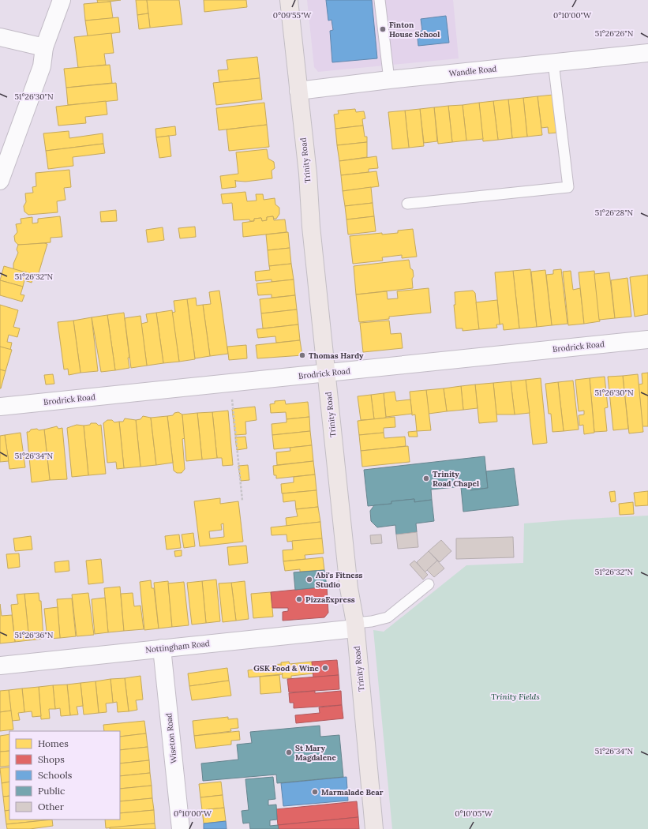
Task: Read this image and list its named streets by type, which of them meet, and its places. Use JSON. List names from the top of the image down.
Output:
{
  "streets": {
    "highway": ["Trinity Road"],
    "street": [
      "Wandle Road",
      "Brodrick Road",
      "Nottingham Road",
      "Wiseton Road"
    ]
  },
  "crossings": [
    ["Wandle Road", "Trinity Road"],
    ["Trinity Road", "Brodrick Road"],
    ["Trinity Road", "Nottingham Road"],
    ["Nottingham Road", "Wiseton Road"]
  ],
  "parks": ["Trinity Fields"],
  "places": [
    "Finton House School",
    "Thomas Hardy",
    "Trinity Road Chapel",
    "Abi's Fitness Studio",
    "PizzaExpress",
    "GSK Food & Wine",
    "St Mary Magdalene",
    "Marmalade Bear"
  ],
  "legend": [
    "Homes",
    "Shops",
    "Schools",
    "Public",
    "Other"
  ],
  "coordinates": [
    "0°09'55\"W",
    "0°10'00\"W",
    "51°26'26\"N",
    "51°26'30\"N",
    "51°26'28\"N",
    "51°26'32\"N",
    "51°26'34\"N",
    "51°26'36\"N",
    "0°10'05\"W"
  ]
}
